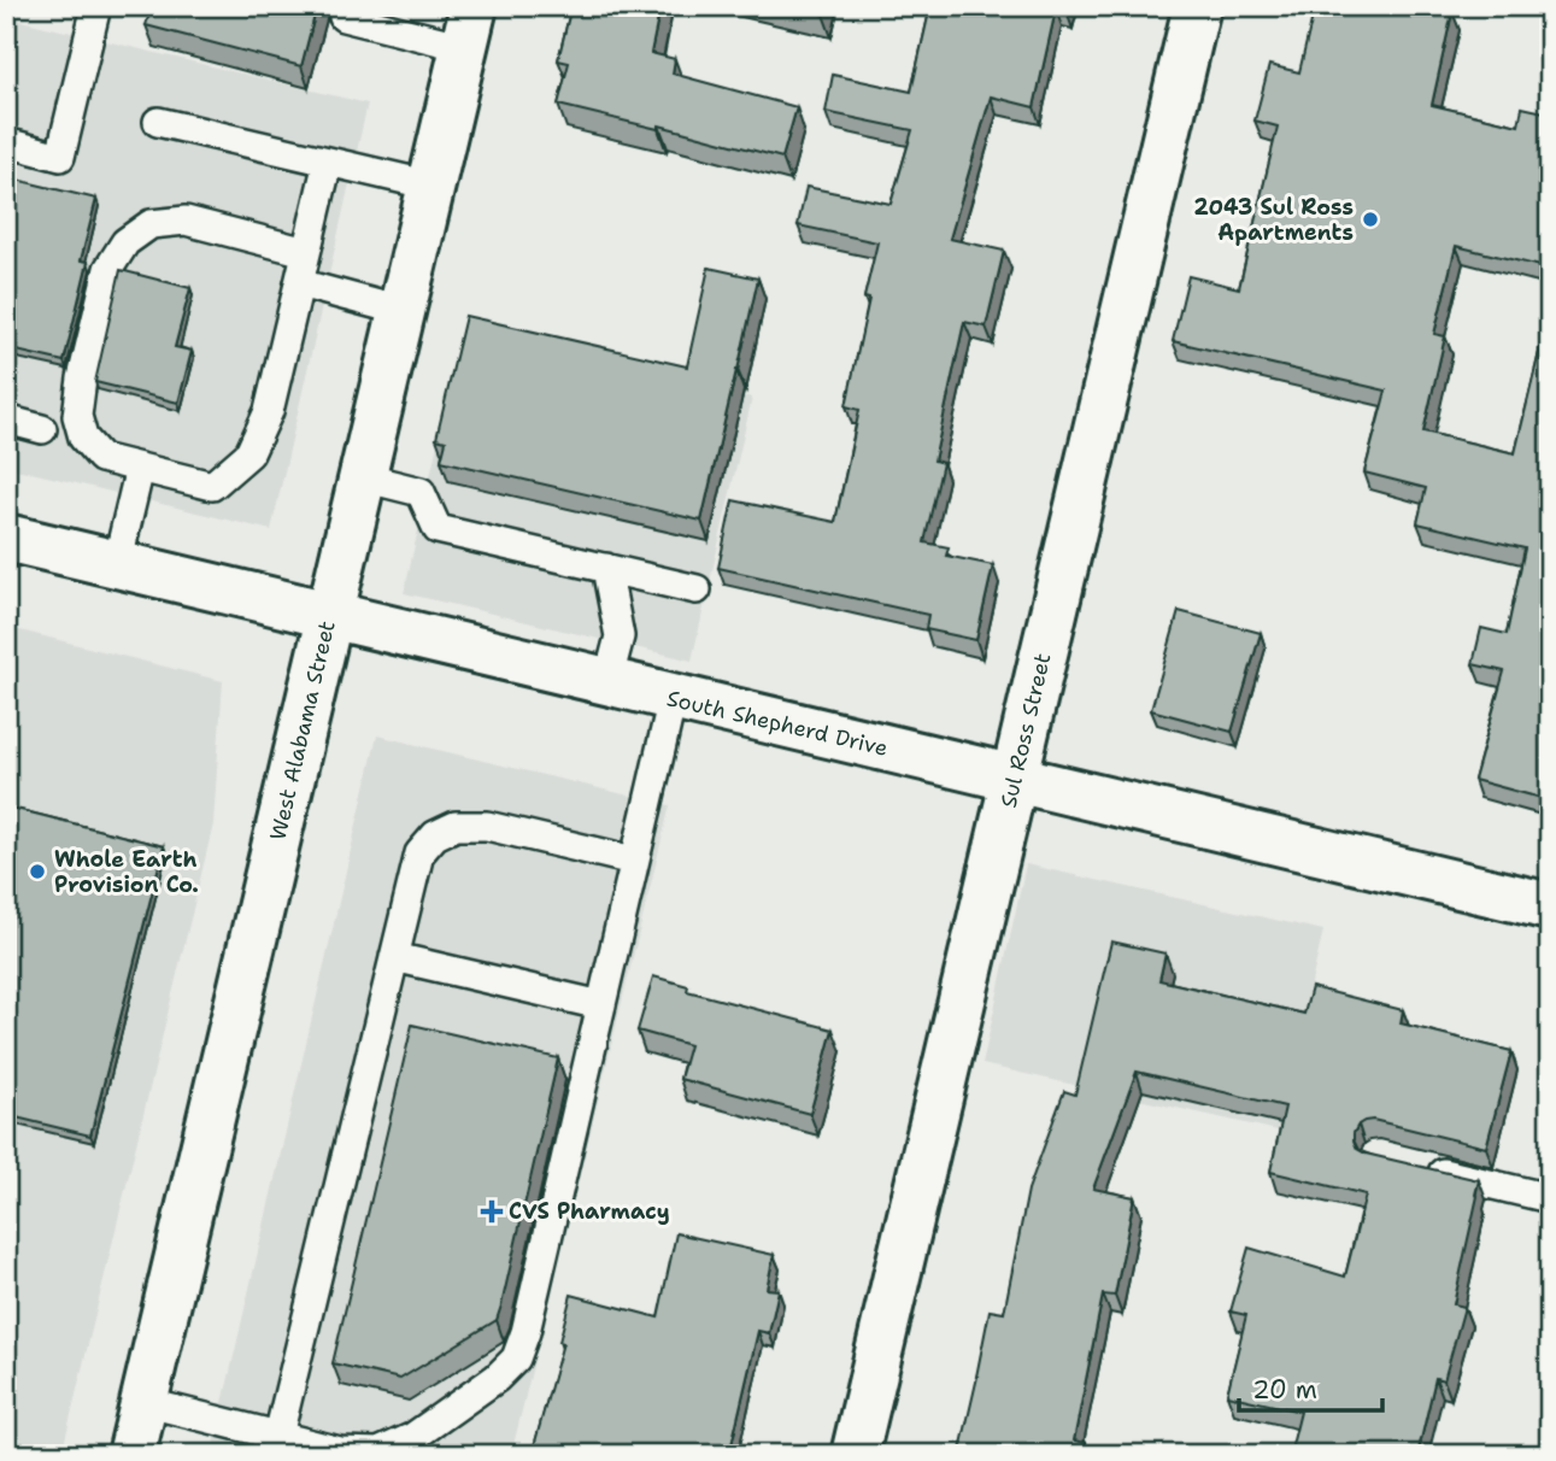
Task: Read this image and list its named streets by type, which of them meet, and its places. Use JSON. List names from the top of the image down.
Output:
{
  "streets": {
    "street": ["South Shepherd Drive", "West Alabama Street", "Sul Ross Street"]
  },
  "crossings": [
    ["South Shepherd Drive", "West Alabama Street"],
    ["South Shepherd Drive", "Sul Ross Street"]
  ],
  "places": {
    "other": ["2043 Sul Ross Apartments", "Whole Earth Provision Co."],
    "health": ["CVS Pharmacy"]
  },
  "scale_bar": "20 m"
}
